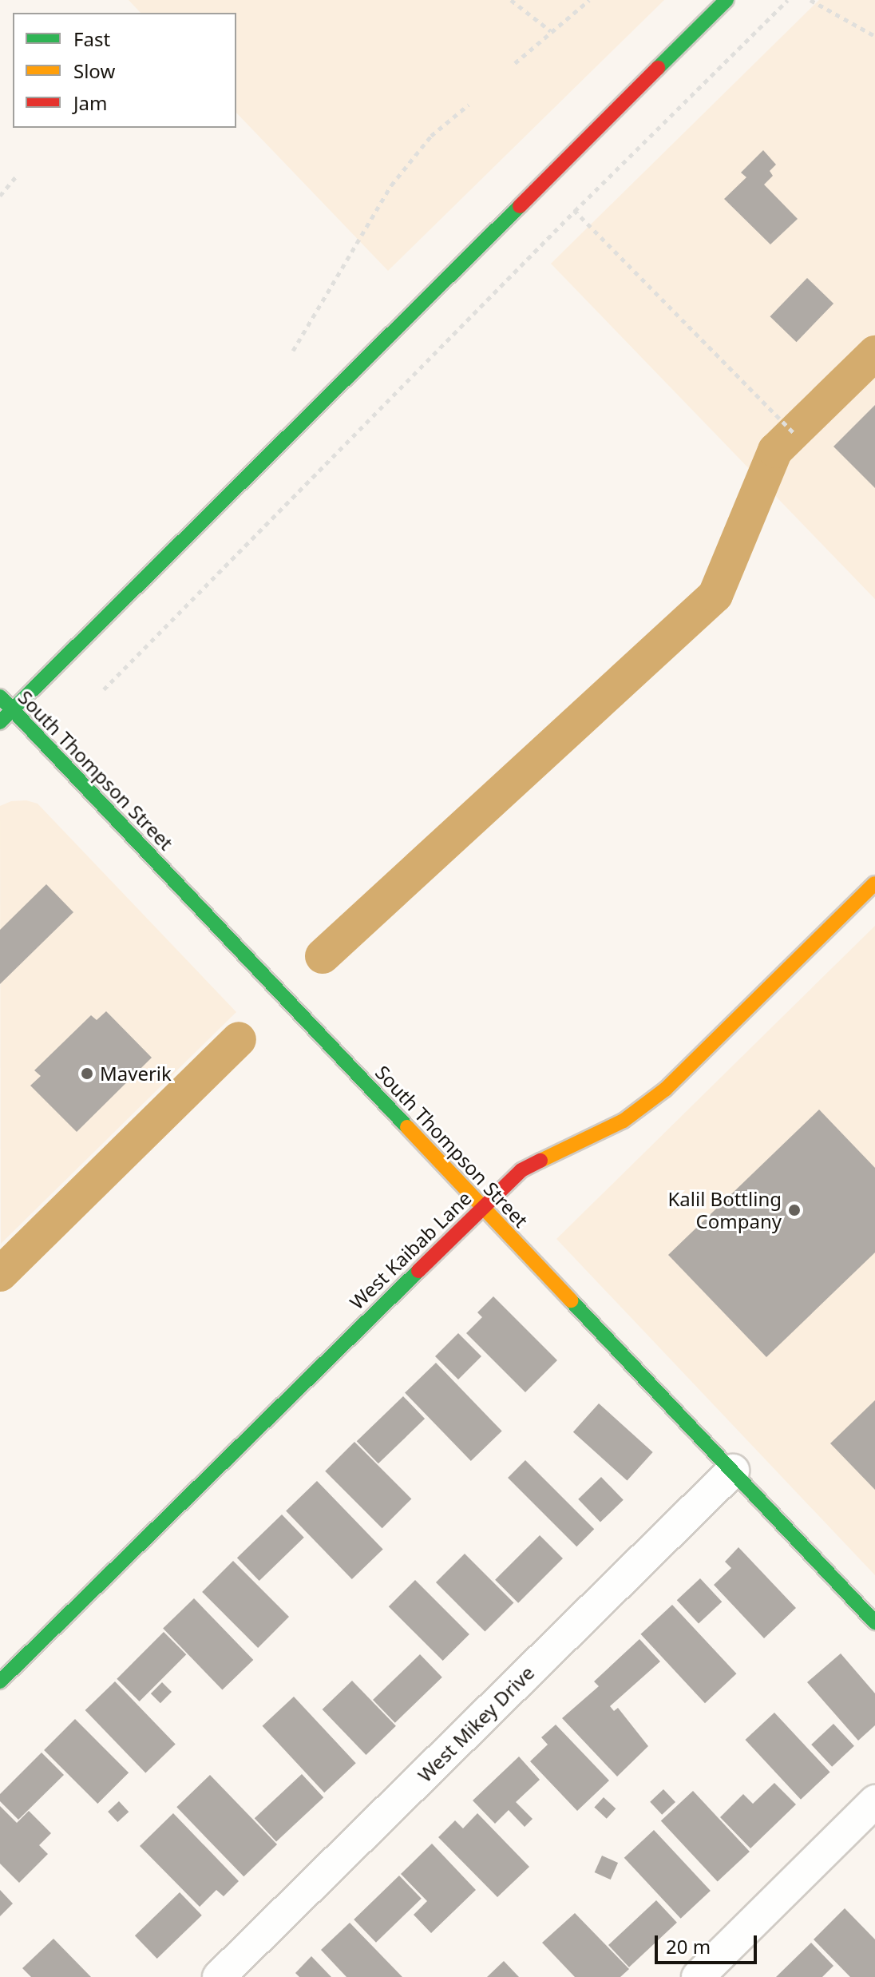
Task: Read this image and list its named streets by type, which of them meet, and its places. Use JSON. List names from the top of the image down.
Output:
{
  "streets": {
    "street": ["South Thompson Street", "West Kaibab Lane", "West Mikey Drive"]
  },
  "crossings": [
    ["South Thompson Street", "West Kaibab Lane"],
    ["South Thompson Street", "West Mikey Drive"]
  ],
  "places": ["Maverik", "Kalil Bottling Company"],
  "legend": ["Fast", "Slow", "Jam"],
  "scale_bar": "20 m"
}
